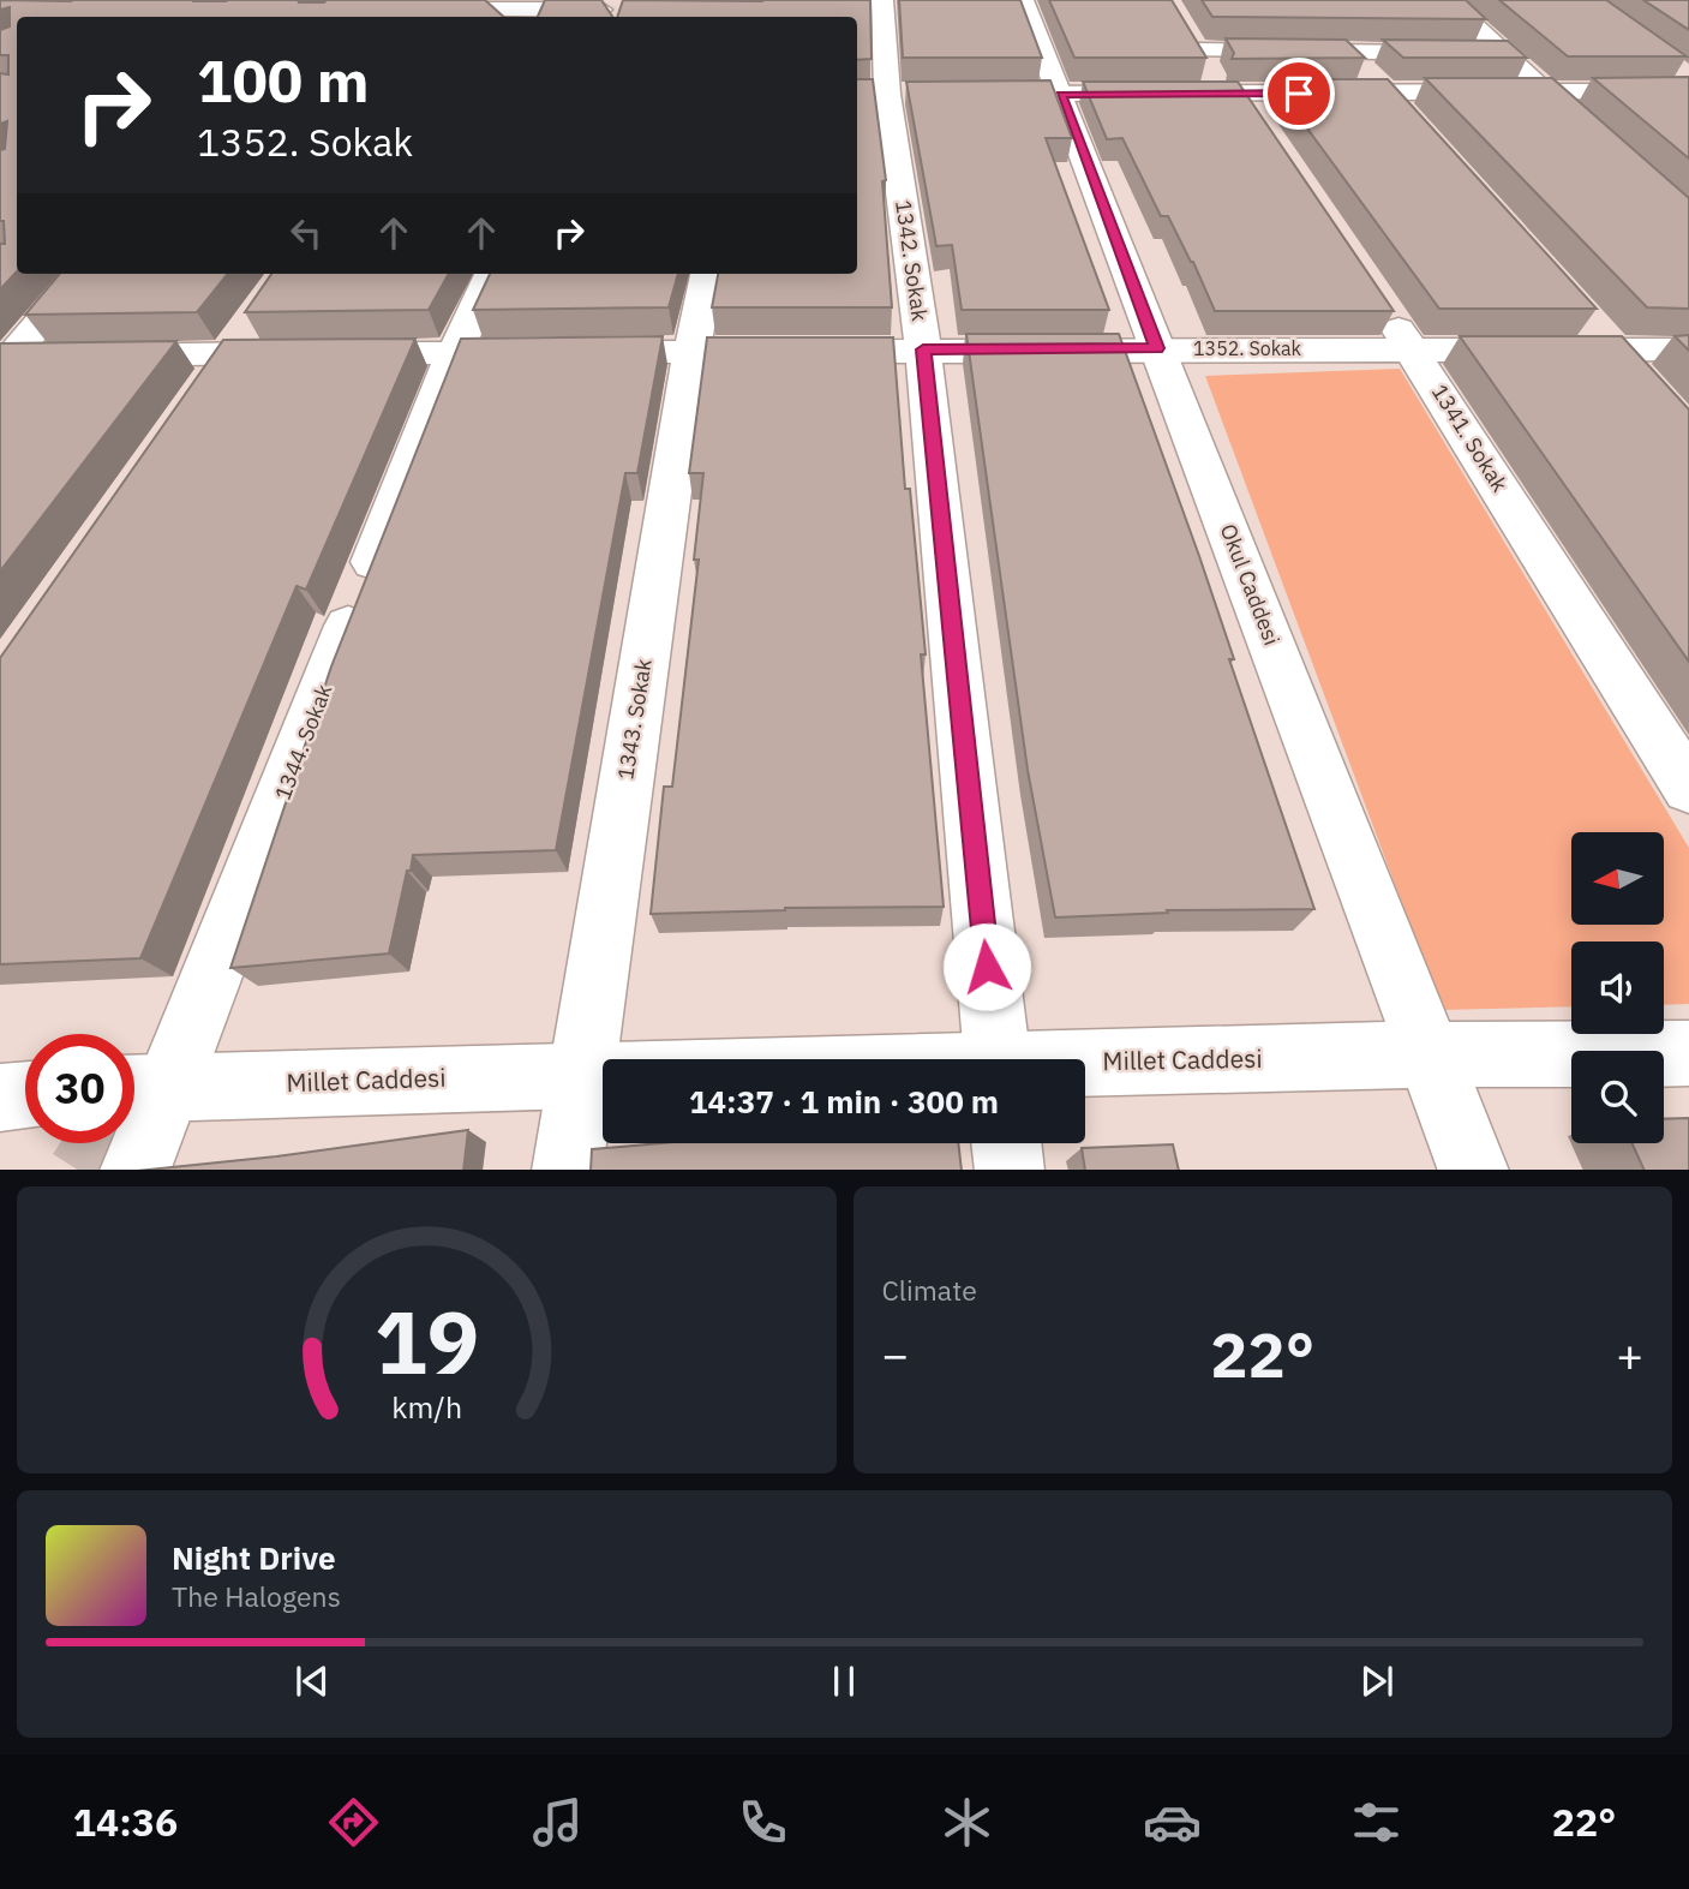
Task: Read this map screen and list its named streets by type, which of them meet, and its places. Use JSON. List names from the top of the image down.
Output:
{
  "streets": {
    "street": [
      "1342. Sokak",
      "1352. Sokak",
      "1341. Sokak",
      "Okul Caddesi",
      "1343. Sokak",
      "1344. Sokak",
      "Millet Caddesi"
    ]
  },
  "crossings": [
    ["1342. Sokak", "1352. Sokak"],
    ["1352. Sokak", "1341. Sokak"],
    ["1352. Sokak", "Okul Caddesi"],
    ["1352. Sokak", "1343. Sokak"],
    ["1352. Sokak", "1344. Sokak"],
    ["Okul Caddesi", "Millet Caddesi"],
    ["1344. Sokak", "Millet Caddesi"]
  ],
  "north": "left",
  "page": {
    "turn": ["100 m", "1352. Sokak"],
    "limit": "30",
    "trip": "14:37 · 1 min · 300 m",
    "tile": "Climate",
    "heat": ["−", "22°", "+"],
    "song": ["Night Drive", "The Halogens"],
    "tabs": ["14:36", "22°"],
    "gauge": ["19", "km/h"]
  }
}
